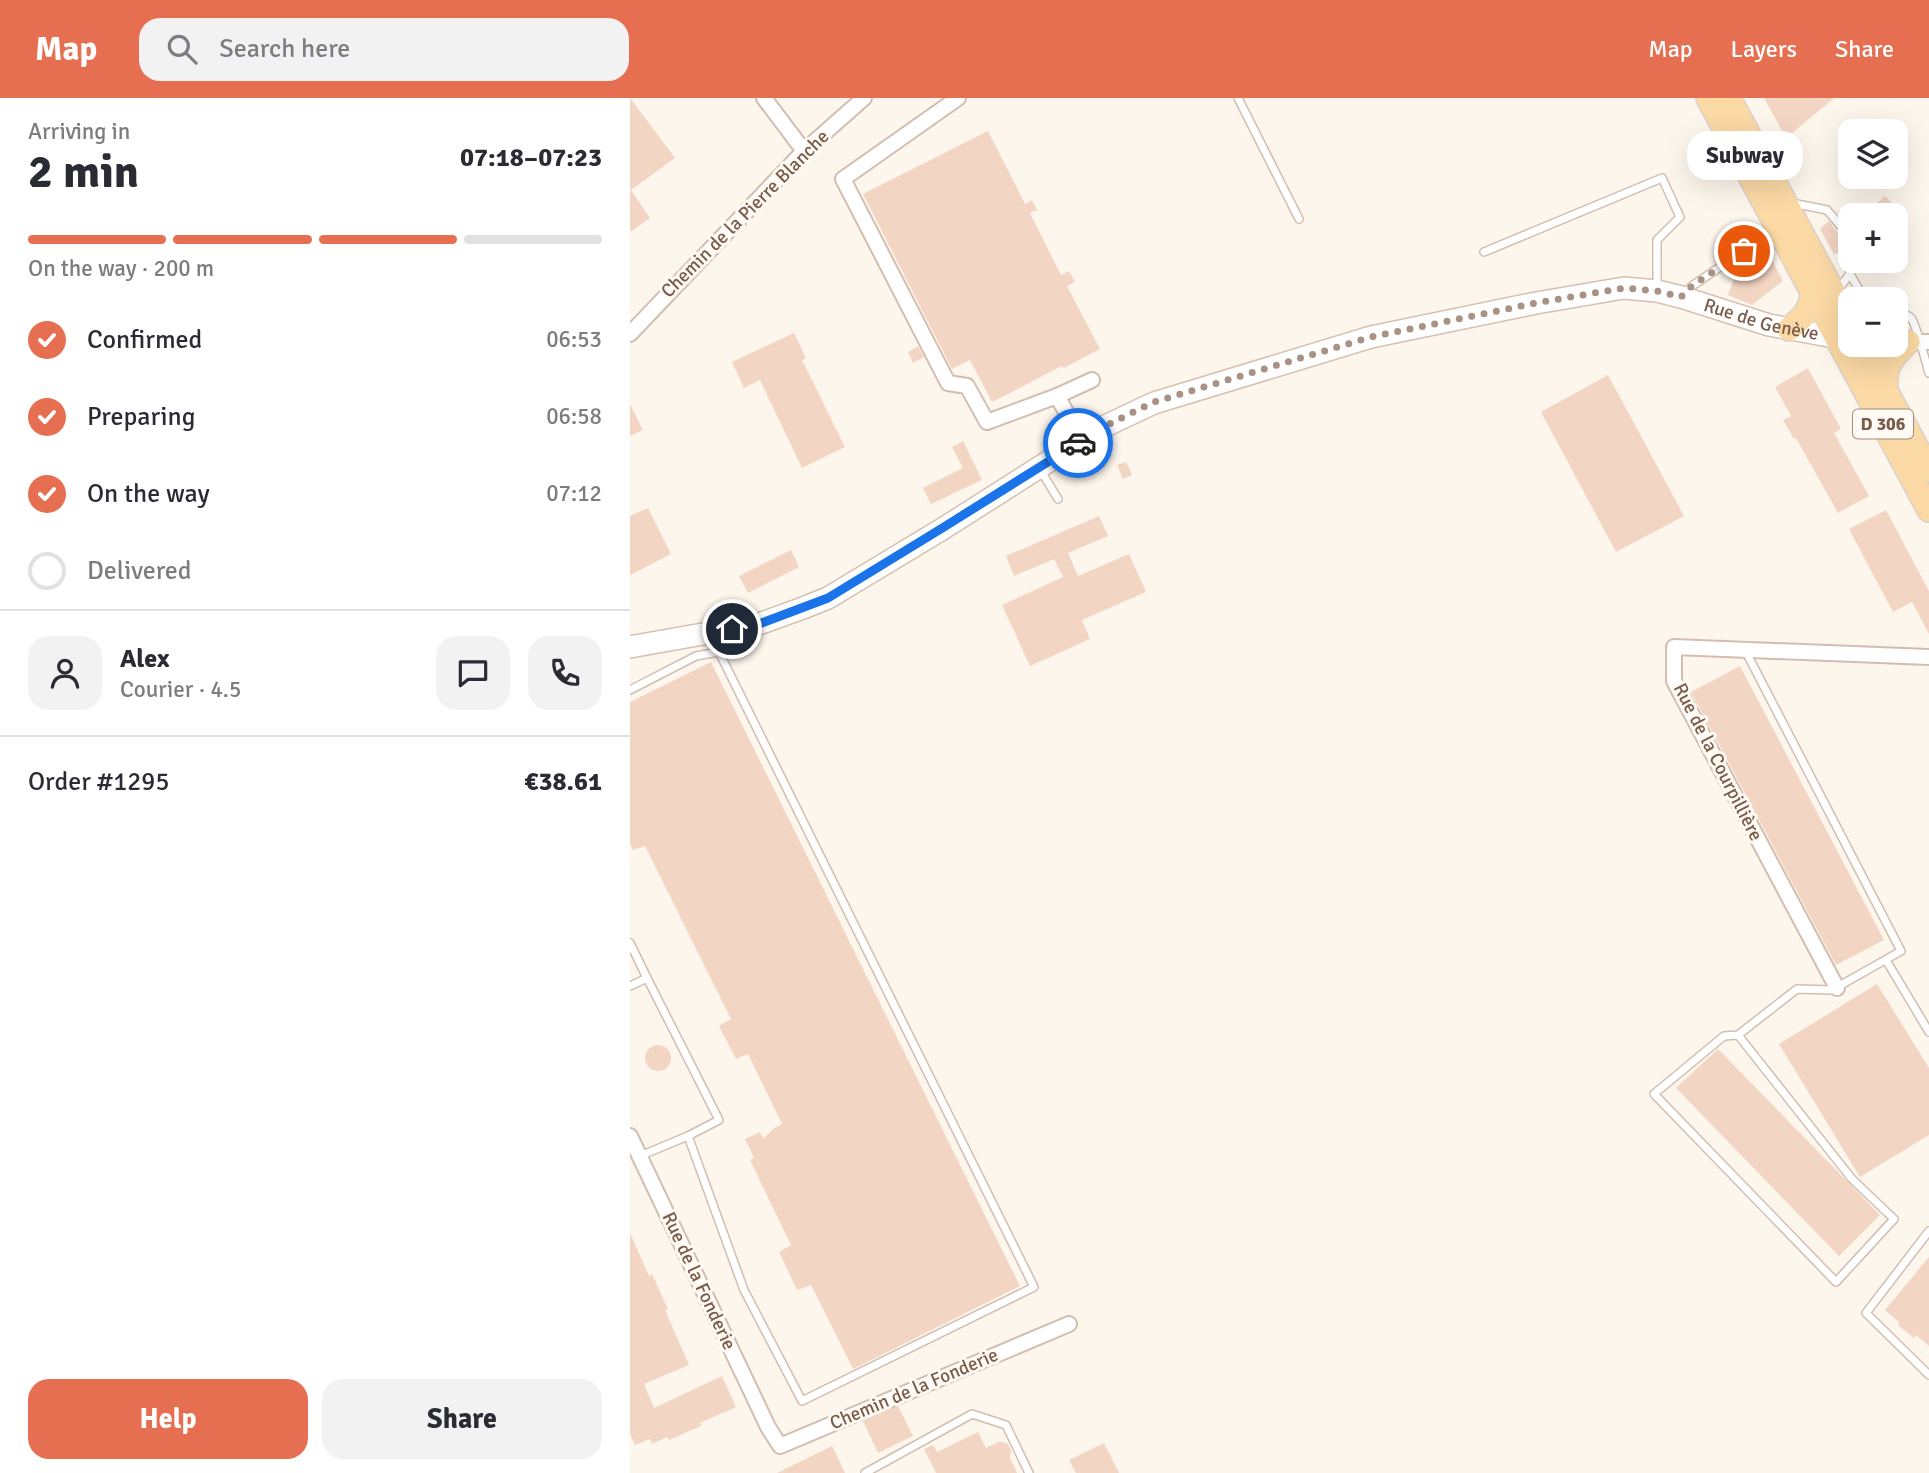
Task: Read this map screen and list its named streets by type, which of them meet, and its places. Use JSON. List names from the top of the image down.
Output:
{
  "streets": {
    "main road": ["D 306"],
    "street": [
      "Chemin de la Pierre Blanche",
      "Rue de Genève",
      "Rue de la Courpillière",
      "Rue de la Fonderie",
      "Chemin de la Fonderie"
    ]
  },
  "crossings": [
    ["Rue de la Fonderie", "Chemin de la Fonderie"]
  ],
  "places": ["Subway"],
  "page": {
    "header": "Map",
    "search": "Search here",
    "nav": ["Map", "Layers", "Share"],
    "heading": ["2 min", "Arriving in", "07:18–07:23"],
    "panel": [
      "Alex",
      "Courier · 4.5",
      "Order #1295",
      "€38.61"
    ],
    "map_buttons": ["+", "−"],
    "bubble": "Subway",
    "bar": "On the way · 200 m",
    "list": [
      ["Confirmed", "06:53"],
      ["Preparing", "06:58"],
      ["On the way", "07:12"],
      "Delivered"
    ],
    "buttons": ["Help", "Share"]
  }
}
